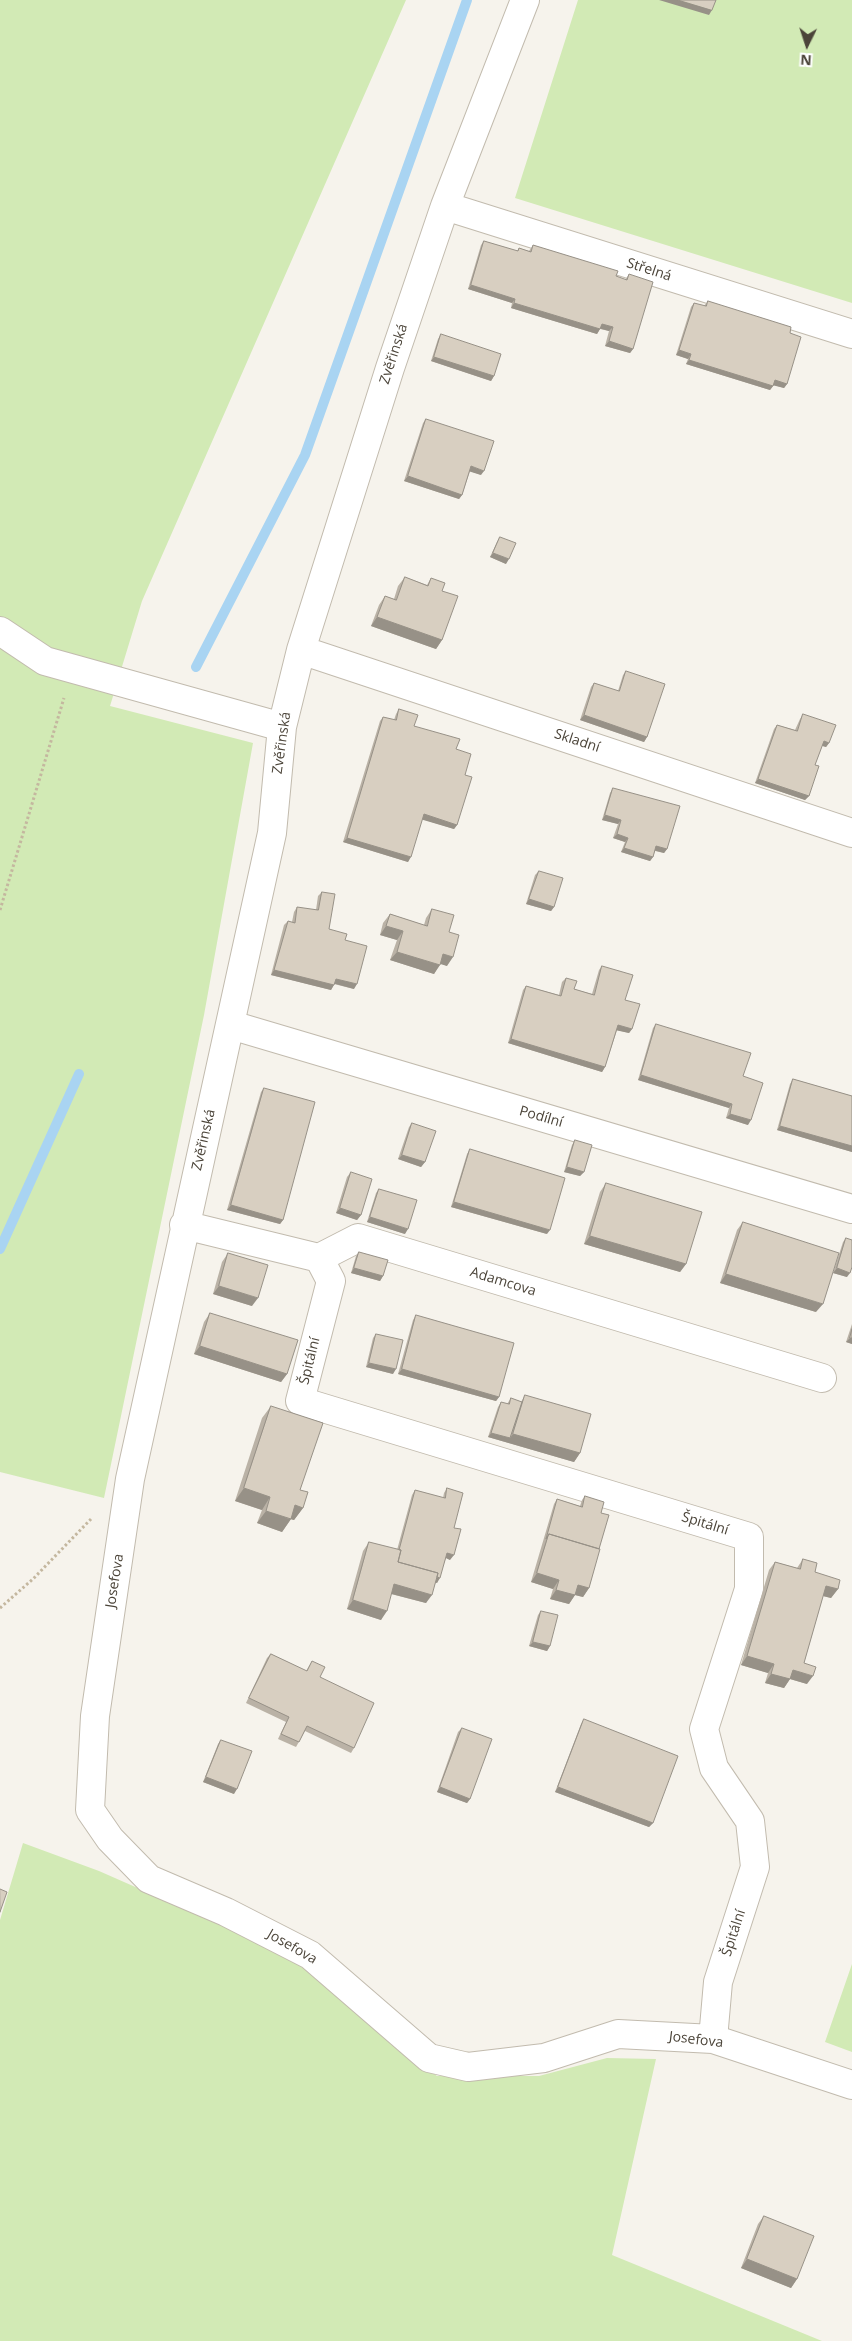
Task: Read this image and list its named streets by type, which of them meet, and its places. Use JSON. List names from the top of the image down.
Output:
{
  "streets": {
    "street": [
      "Střelná",
      "Zvěřinská",
      "Skladní",
      "Podílní",
      "Adamcova",
      "Špitální",
      "Josefova"
    ]
  },
  "crossings": [
    ["Střelná", "Zvěřinská"],
    ["Zvěřinská", "Skladní"],
    ["Zvěřinská", "Podílní"],
    ["Zvěřinská", "Josefova"],
    ["Adamcova", "Špitální"],
    ["Špitální", "Josefova"]
  ],
  "north": "bottom"
}
